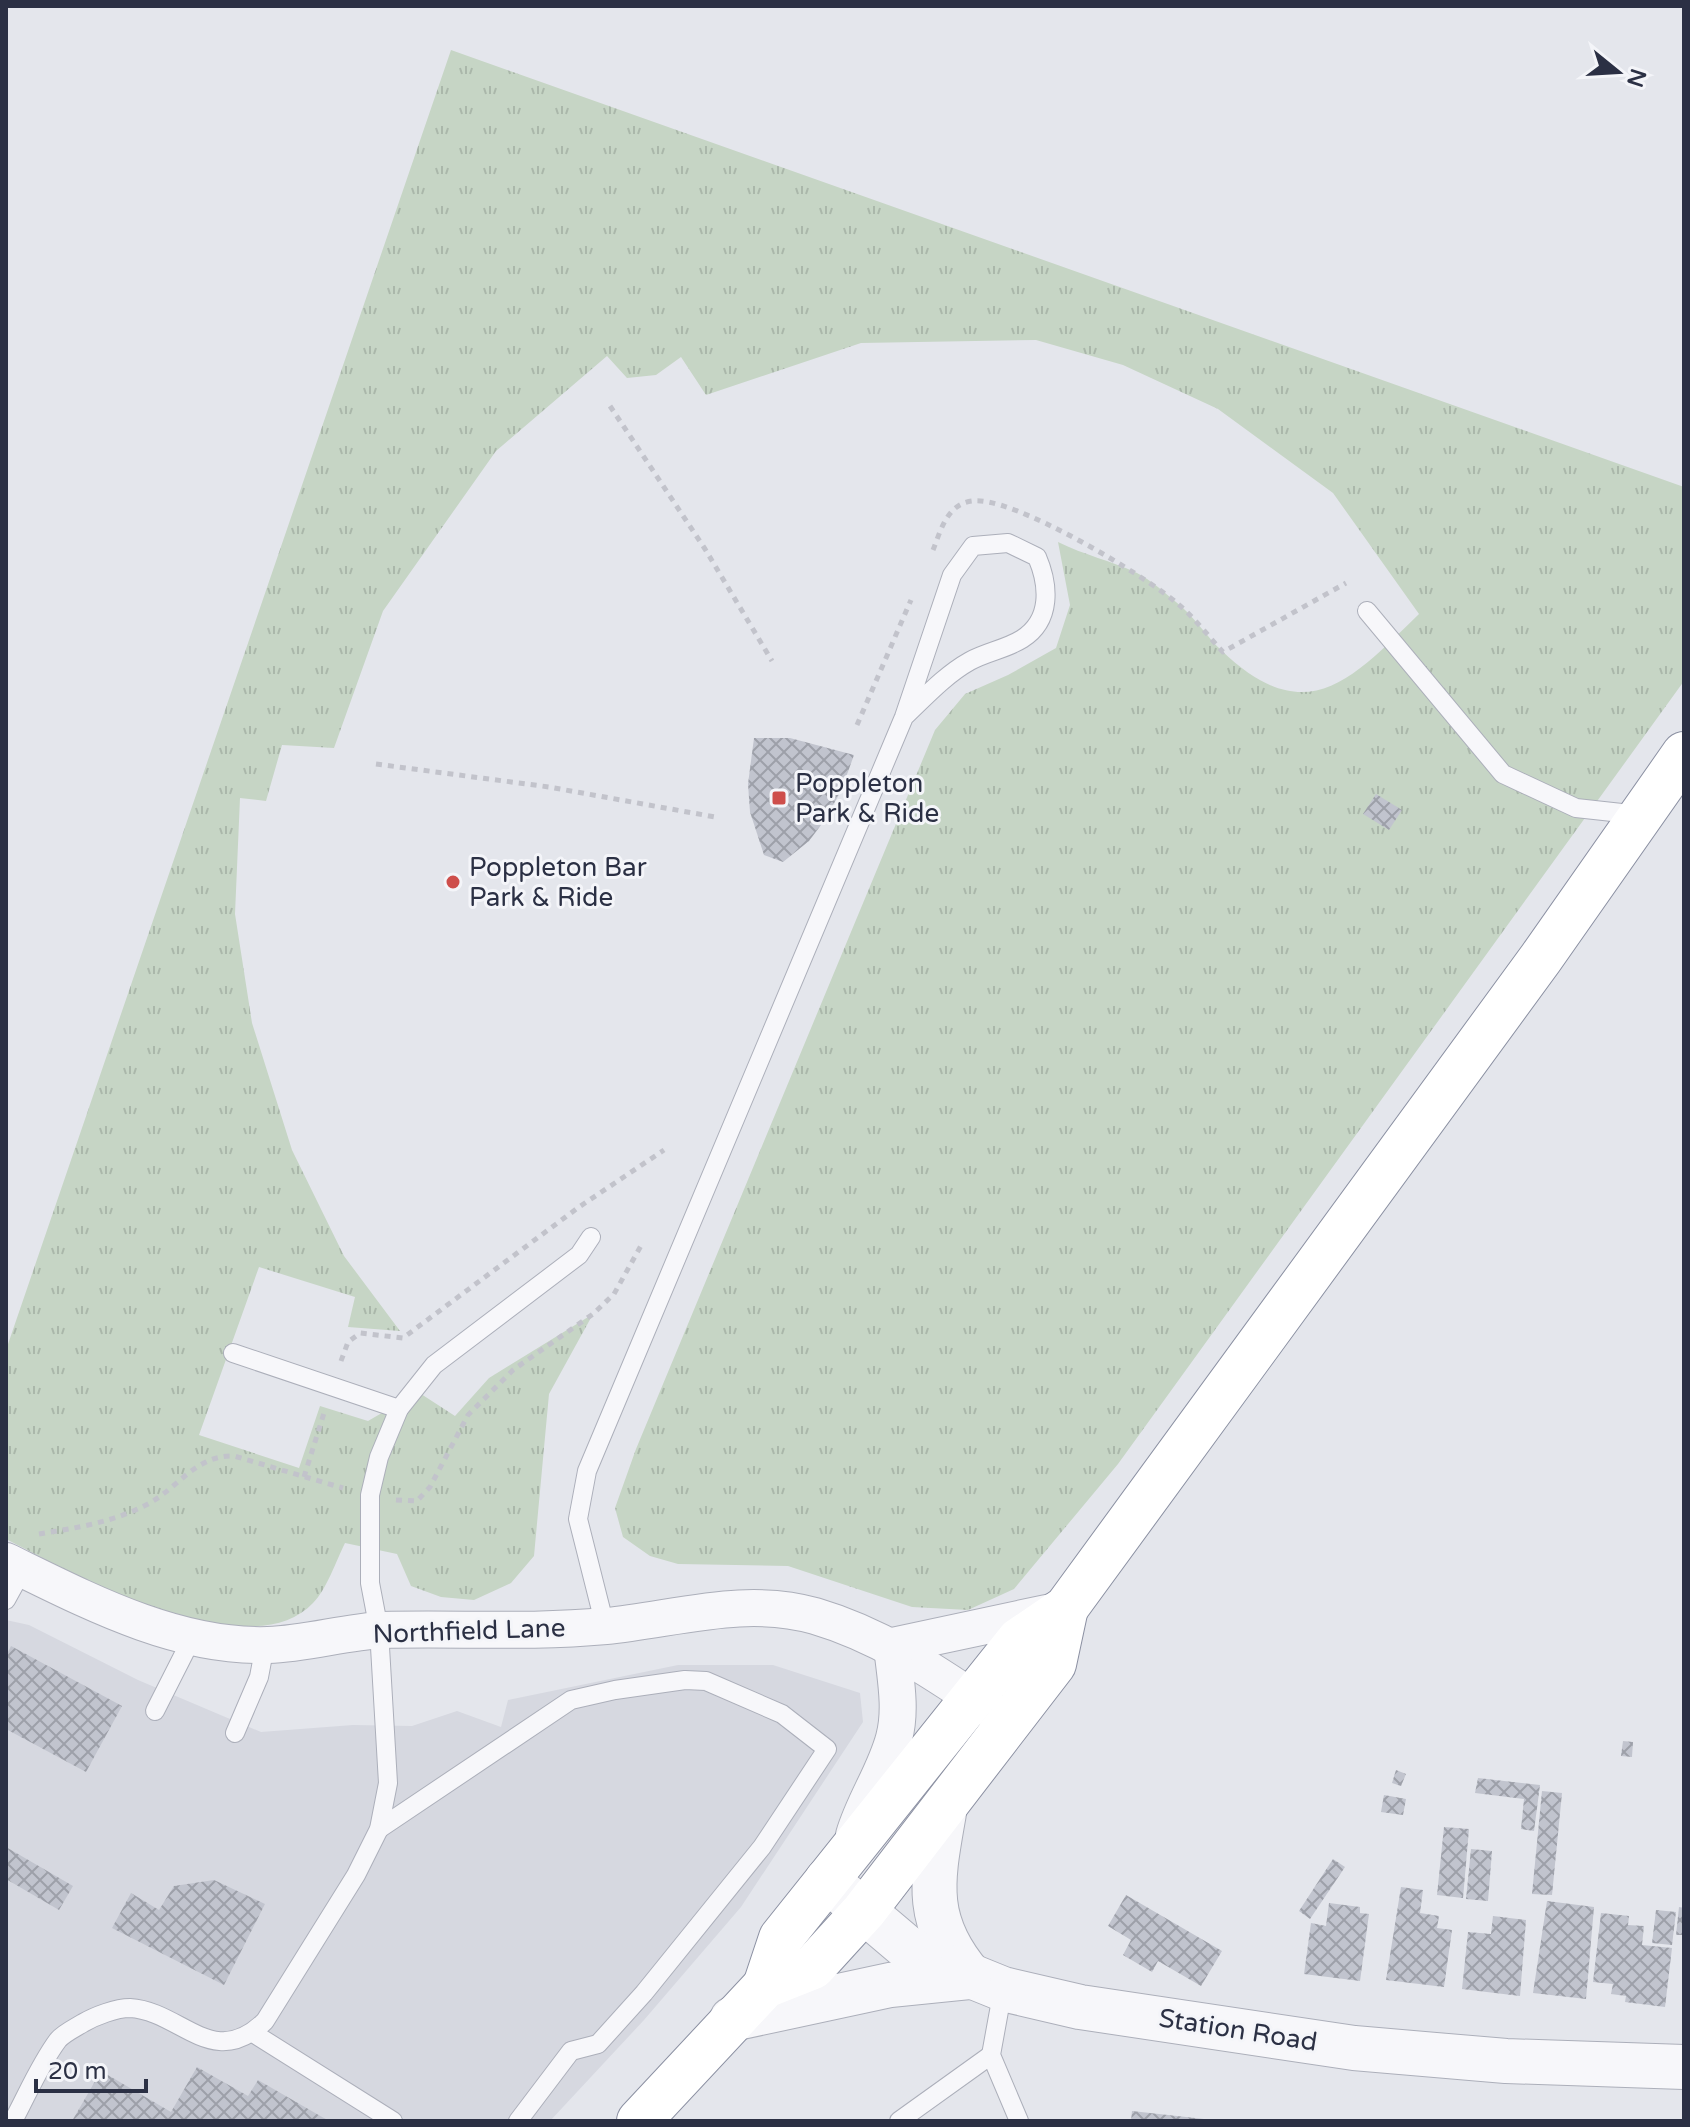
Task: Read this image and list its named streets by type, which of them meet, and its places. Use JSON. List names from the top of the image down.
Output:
{
  "streets": {
    "street": ["Northfield Lane", "Station Road"]
  },
  "places": {
    "transit": ["Poppleton Park & Ride"],
    "other": ["Poppleton Bar Park & Ride"]
  },
  "scale_bar": "20 m",
  "north": "right"
}
